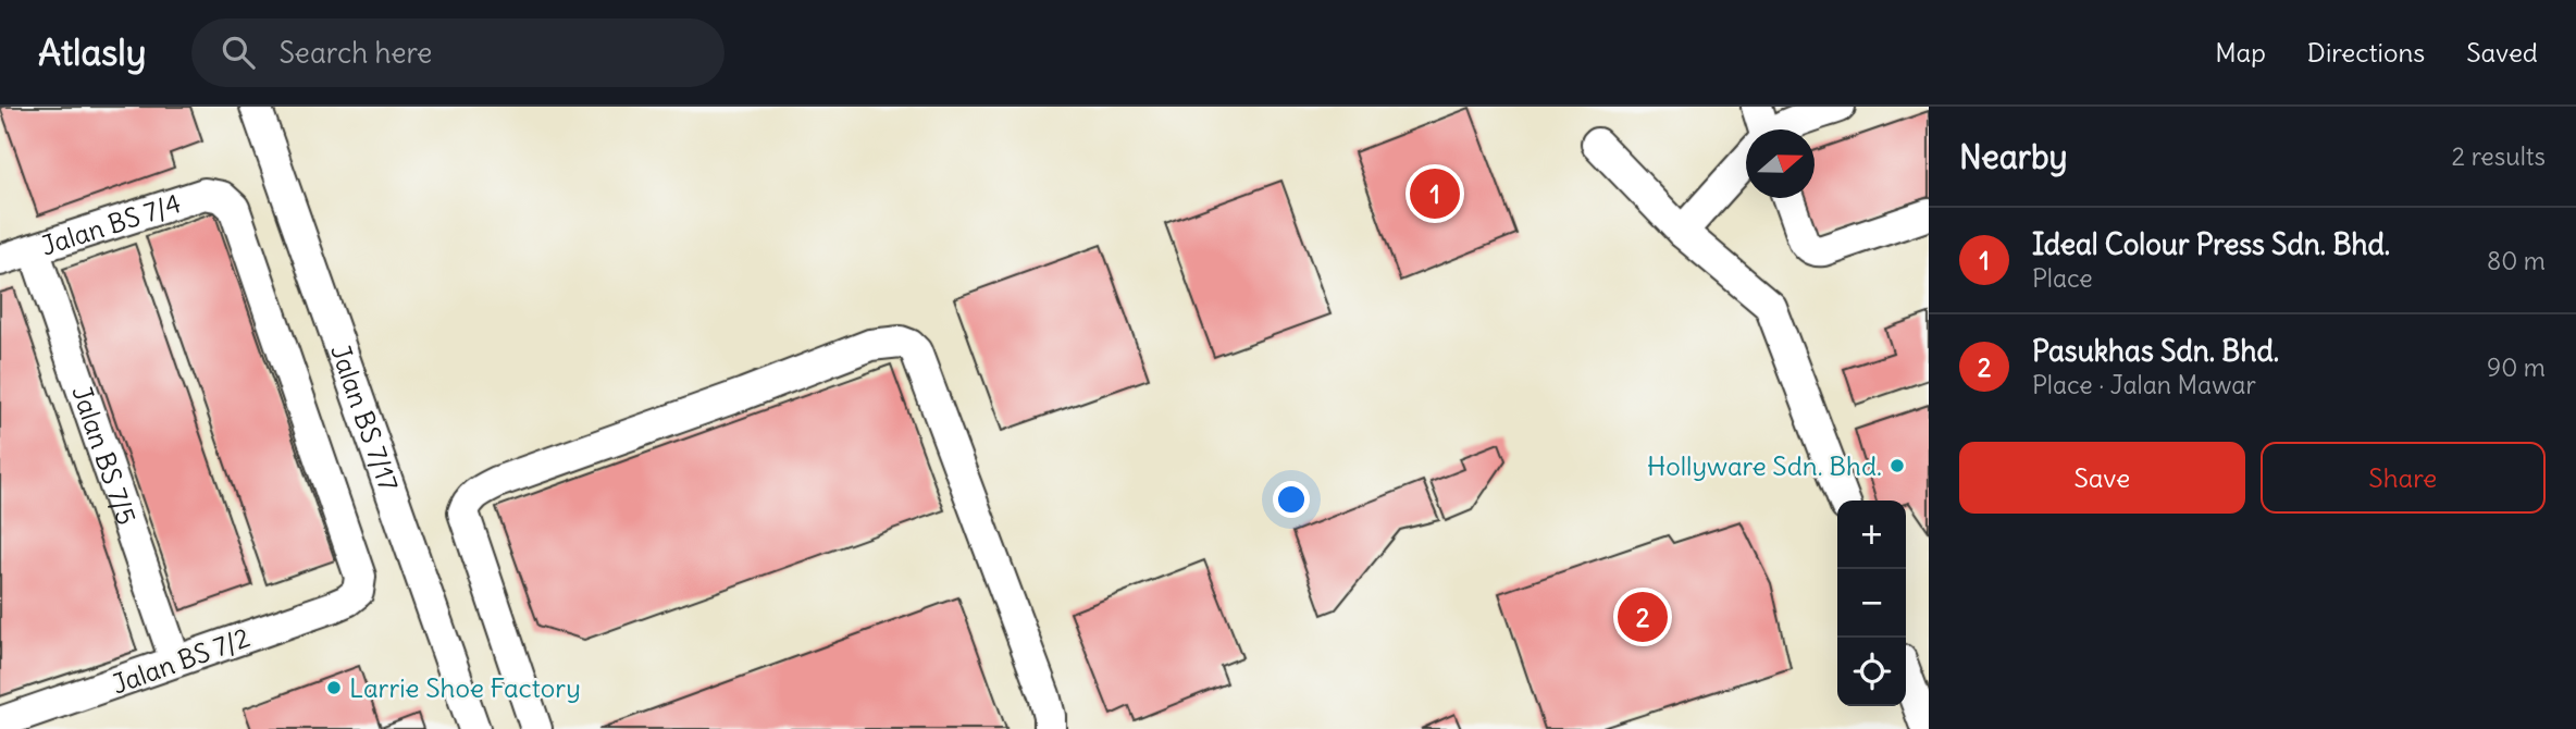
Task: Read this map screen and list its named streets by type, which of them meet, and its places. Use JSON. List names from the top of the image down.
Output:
{
  "streets": {
    "street": [
      "Jalan BS 7/4",
      "Jalan BS 7/17",
      "Jalan BS 7/5",
      "Jalan BS 7/2"
    ]
  },
  "crossings": [
    ["Jalan BS 7/4", "Jalan BS 7/5"],
    ["Jalan BS 7/4", "Jalan BS 7/2"],
    ["Jalan BS 7/5", "Jalan BS 7/2"]
  ],
  "places": ["Hollyware Sdn. Bhd.", "Larrie Shoe Factory"],
  "north": "right",
  "page": {
    "header": "Atlasly",
    "search": "Search here",
    "nav": ["Map", "Directions", "Saved"],
    "heading": ["Nearby", "2 results"],
    "pins": ["1", "2"],
    "list": [
      {
        "mark": "1",
        "name": "Ideal Colour Press Sdn. Bhd.",
        "note": "Place",
        "value": "80 m"
      },
      {
        "mark": "2",
        "name": "Pasukhas Sdn. Bhd.",
        "note": "Place · Jalan Mawar",
        "value": "90 m"
      }
    ],
    "buttons": ["Save", "Share"],
    "map_buttons": ["+", "−"]
  }
}
